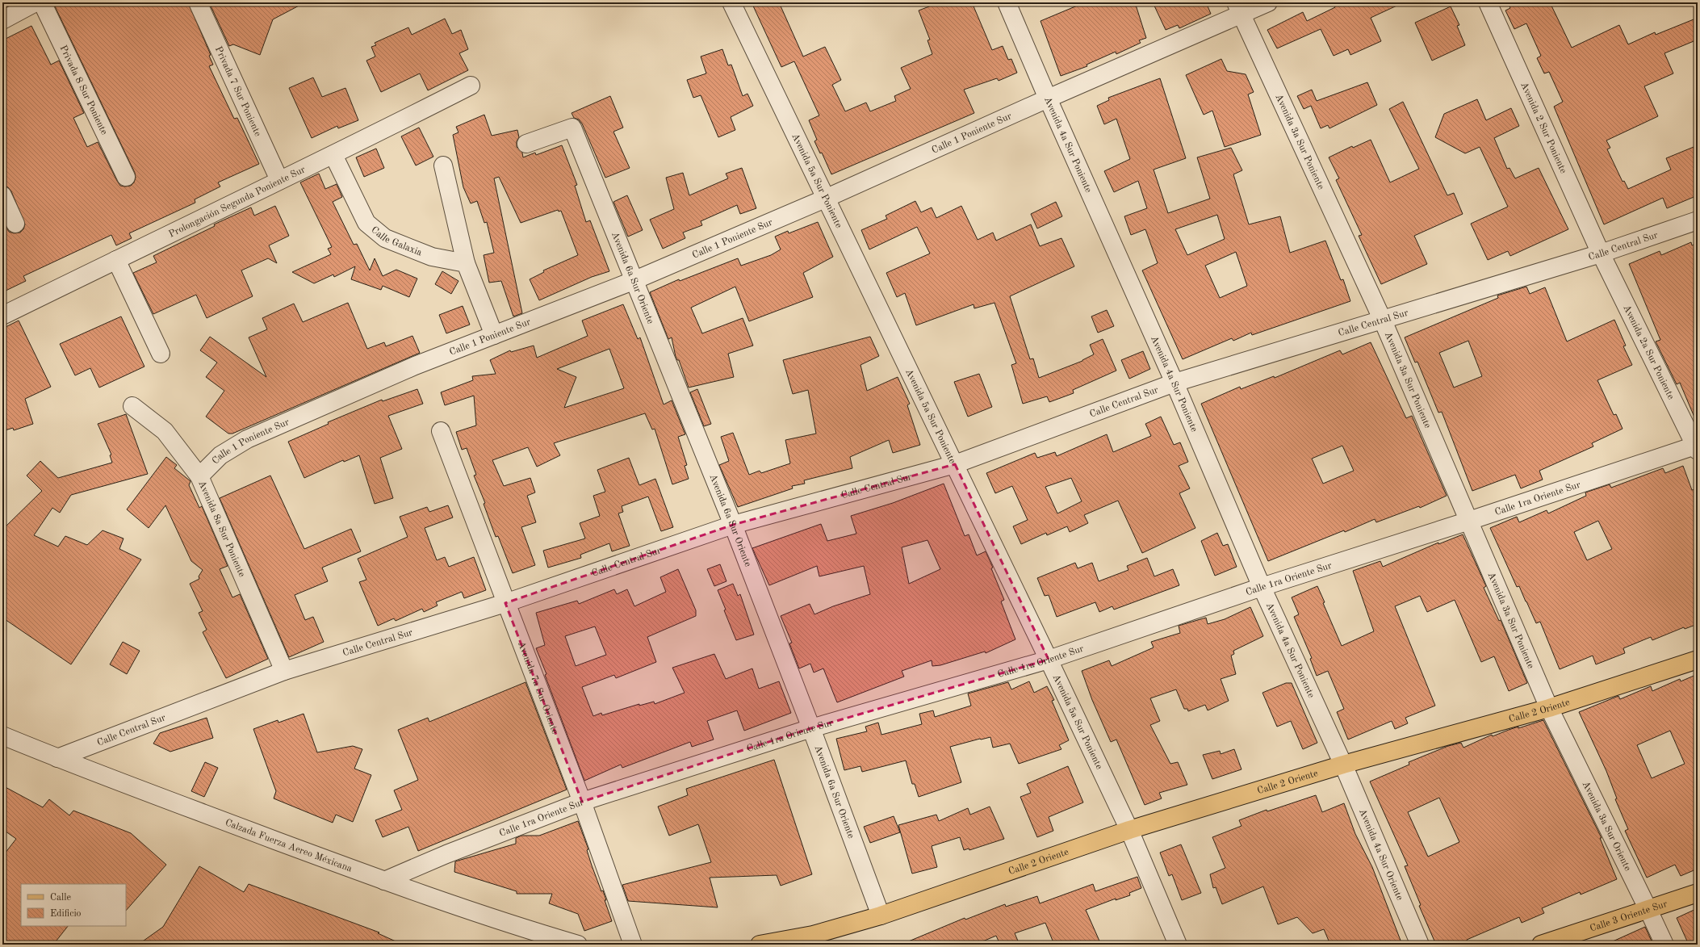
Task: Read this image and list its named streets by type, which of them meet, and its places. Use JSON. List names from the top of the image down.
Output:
{
  "streets": {
    "main road": ["Calle 2 Oriente", "Calle 3 Oriente Sur"],
    "street": [
      "Privada 8 Sur Poniente",
      "Privada 7 Sur Poniente",
      "Avenida 2 Sur Poniente",
      "Calle 1 Poniente Sur",
      "Avenida 3a Sur Poniente",
      "Avenida 4a Sur Poniente",
      "Avenida 5a Sur Poniente",
      "Prolongación Segunda Poniente Sur",
      "Calle Galaxia",
      "Calle Central Sur",
      "Avenida 6a Sur Oriente",
      "Avenida 2a Sur Poniente",
      "Calle 1ra Oriente Sur",
      "Avenida 8a Sur Poniente",
      "Avenida 7a Sur Oriente",
      "Avenida 3a Sur Oriente",
      "Calzada Fuerza Aereo Méxicana",
      "Avenida 4a Sur Oriente"
    ]
  },
  "crossings": [
    ["Privada 7 Sur Poniente", "Prolongación Segunda Poniente Sur"],
    ["Avenida 2 Sur Poniente", "Calle Central Sur"],
    ["Avenida 2 Sur Poniente", "Avenida 2a Sur Poniente"],
    ["Calle 1 Poniente Sur", "Avenida 3a Sur Poniente"],
    ["Calle 1 Poniente Sur", "Avenida 4a Sur Poniente"],
    ["Calle 1 Poniente Sur", "Avenida 5a Sur Poniente"],
    ["Calle 1 Poniente Sur", "Avenida 6a Sur Oriente"],
    ["Calle 1 Poniente Sur", "Avenida 8a Sur Poniente"],
    ["Avenida 3a Sur Poniente", "Calle Central Sur"],
    ["Avenida 3a Sur Poniente", "Calle 1ra Oriente Sur"],
    ["Avenida 3a Sur Poniente", "Calle 2 Oriente"],
    ["Avenida 3a Sur Poniente", "Avenida 3a Sur Oriente"],
    ["Avenida 4a Sur Poniente", "Calle Central Sur"],
    ["Avenida 4a Sur Poniente", "Calle 1ra Oriente Sur"],
    ["Avenida 4a Sur Poniente", "Calle 2 Oriente"],
    ["Avenida 4a Sur Poniente", "Avenida 4a Sur Oriente"],
    ["Avenida 5a Sur Poniente", "Calle Central Sur"],
    ["Avenida 5a Sur Poniente", "Calle 1ra Oriente Sur"],
    ["Avenida 5a Sur Poniente", "Calle 2 Oriente"],
    ["Prolongación Segunda Poniente Sur", "Calle Galaxia"],
    ["Calle Central Sur", "Avenida 6a Sur Oriente"],
    ["Calle Central Sur", "Avenida 2a Sur Poniente"],
    ["Calle Central Sur", "Avenida 8a Sur Poniente"],
    ["Calle Central Sur", "Avenida 7a Sur Oriente"],
    ["Calle Central Sur", "Calzada Fuerza Aereo Méxicana"],
    ["Avenida 6a Sur Oriente", "Calle 1ra Oriente Sur"],
    ["Avenida 6a Sur Oriente", "Calle 2 Oriente"],
    ["Avenida 2a Sur Poniente", "Calle 1ra Oriente Sur"],
    ["Calle 1ra Oriente Sur", "Avenida 7a Sur Oriente"],
    ["Calle 1ra Oriente Sur", "Calzada Fuerza Aereo Méxicana"],
    ["Calle 2 Oriente", "Avenida 3a Sur Oriente"],
    ["Calle 2 Oriente", "Avenida 4a Sur Oriente"],
    ["Avenida 3a Sur Oriente", "Calle 3 Oriente Sur"]
  ],
  "legend": ["Calle", "Edificio"]
}
